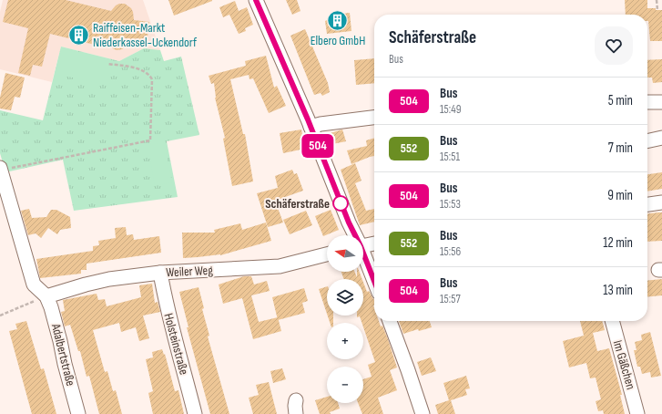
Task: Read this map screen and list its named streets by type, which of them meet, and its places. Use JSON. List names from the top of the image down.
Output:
{
  "streets": {
    "street": [
      "Weiler Weg",
      "Holsteinstraße",
      "Adalbertstraße",
      "Im Gäßchen"
    ]
  },
  "crossings": [
    ["Weiler Weg", "Holsteinstraße"],
    ["Weiler Weg", "Adalbertstraße"]
  ],
  "places": {
    "building": ["Elbero GmbH", "Raiffeisen-Markt Niederkassel-Uckendorf"],
    "other": ["Schäferstraße"]
  },
  "lines": ["bus line 504"],
  "north": "left",
  "page": {
    "on_map": "504",
    "heading": ["Schäferstraße", "Bus"],
    "list": [
      {
        "mark": "504",
        "name": "Bus",
        "note": "15:49",
        "value": "5 min"
      },
      {
        "mark": "552",
        "name": "Bus",
        "note": "15:51",
        "value": "7 min"
      },
      {
        "mark": "504",
        "name": "Bus",
        "note": "15:53",
        "value": "9 min"
      },
      {
        "mark": "552",
        "name": "Bus",
        "note": "15:56",
        "value": "12 min"
      },
      {
        "mark": "504",
        "name": "Bus",
        "note": "15:57",
        "value": "13 min"
      }
    ],
    "map_buttons": ["+", "−"]
  }
}
